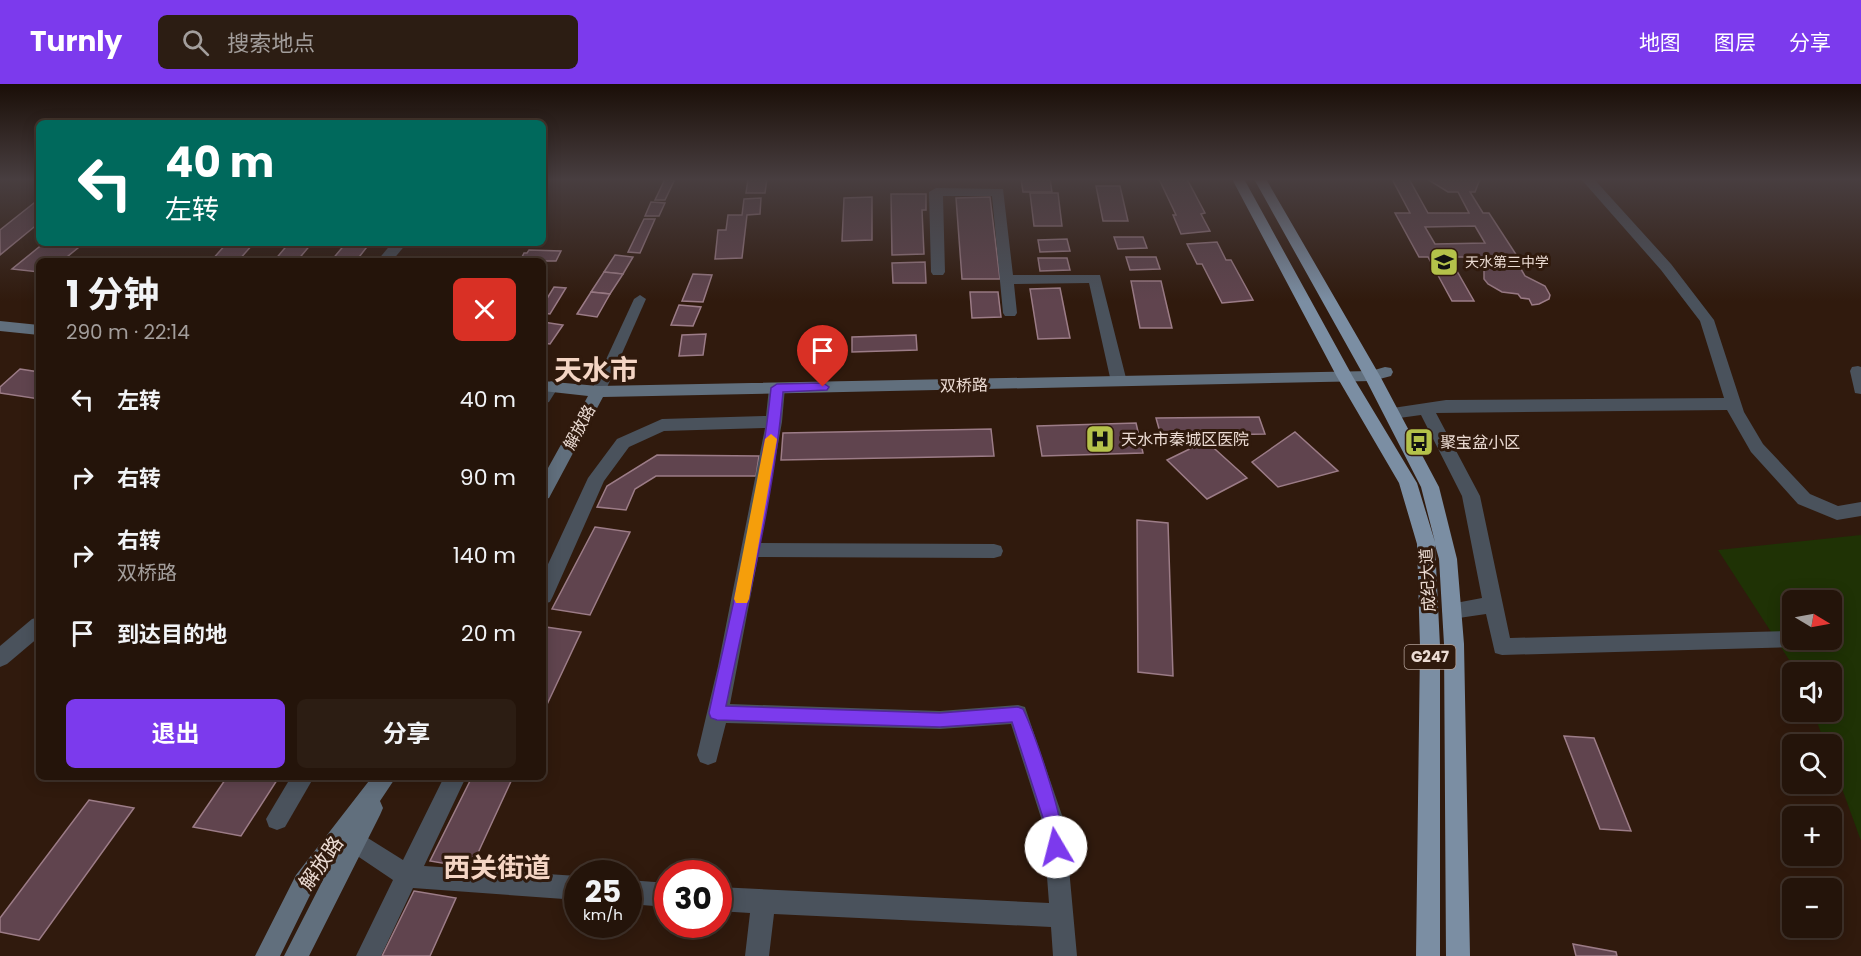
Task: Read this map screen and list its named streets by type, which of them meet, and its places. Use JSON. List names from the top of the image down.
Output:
{
  "streets": {
    "highway": ["成纪大道", "G247"],
    "main road": ["双桥路", "解放路"]
  },
  "crossings": [
    ["双桥路", "解放路"],
    ["双桥路", "成纪大道"]
  ],
  "districts": ["天水市", "西关街道"],
  "places": {
    "school or university": ["天水第三中学"],
    "hospital": ["天水市秦城区医院"],
    "bus stop": ["聚宝盆小区"]
  },
  "north": "right",
  "page": {
    "header": "Turnly",
    "search": "搜索地点",
    "nav": ["地图", "图层", "分享"],
    "turn": ["40 m", "左转"],
    "heading": ["1 分钟", "290 m · 22:14"],
    "list": [
      {
        "name": "左转",
        "value": "40 m"
      },
      {
        "name": "右转",
        "value": "90 m"
      },
      {
        "name": "右转",
        "note": "双桥路",
        "value": "140 m"
      },
      {
        "name": "到达目的地",
        "value": "20 m"
      }
    ],
    "map_buttons": ["+", "−"],
    "buttons": ["退出", "分享"],
    "speed": "25 km/h",
    "limit": "30"
  }
}
